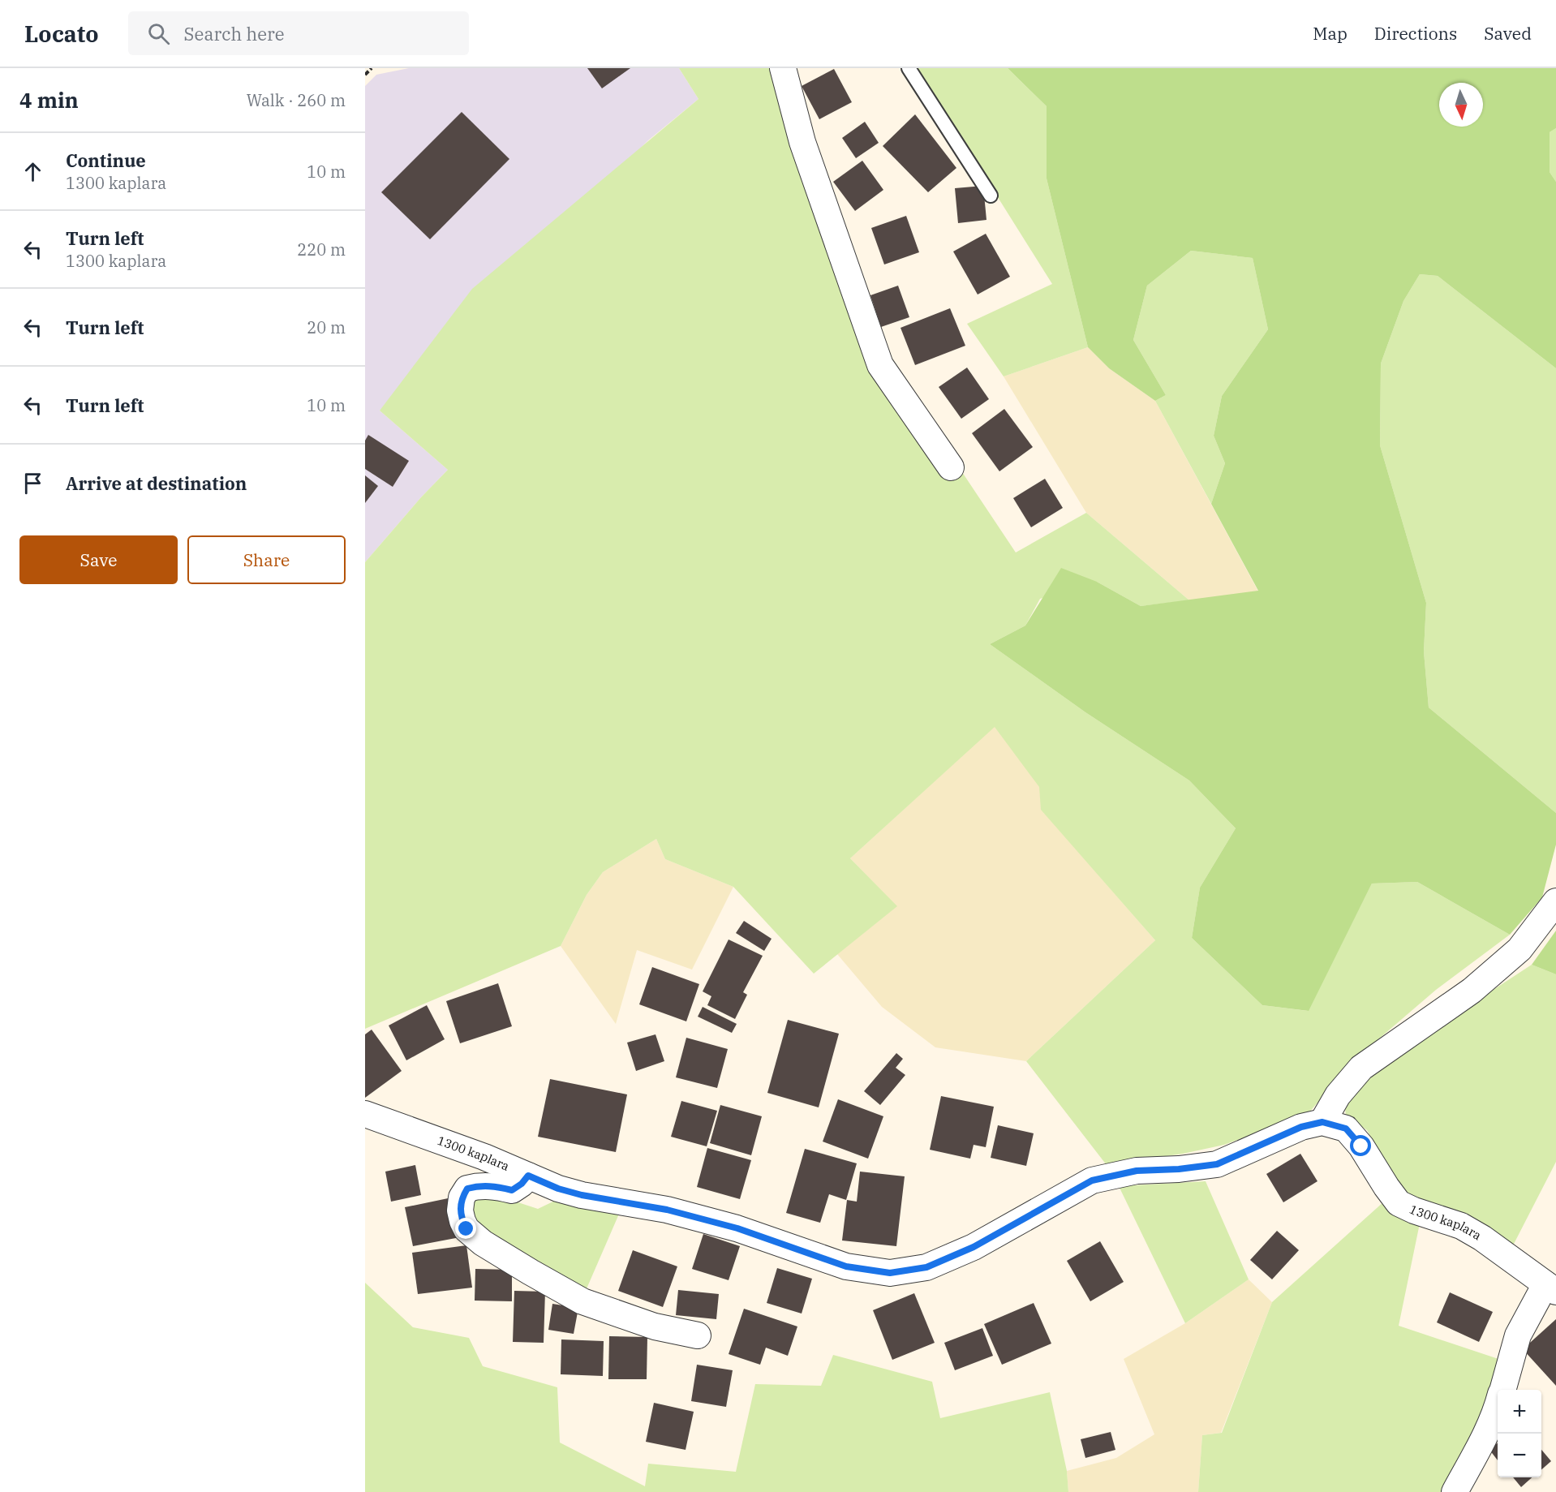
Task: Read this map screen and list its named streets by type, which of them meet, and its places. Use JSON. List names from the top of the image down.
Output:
{
  "streets": {
    "street": ["1300 kaplara"]
  },
  "north": "bottom",
  "page": {
    "header": "Locato",
    "search": "Search here",
    "nav": ["Map", "Directions", "Saved"],
    "heading": ["4 min", "Walk · 260 m"],
    "list": [
      ["Continue", "1300 kaplara", "10 m"],
      ["Turn left", "1300 kaplara", "220 m"],
      ["Turn left", "20 m"],
      ["Turn left", "10 m"],
      "Arrive at destination"
    ],
    "buttons": ["Save", "Share"],
    "map_buttons": ["+", "−"]
  }
}
